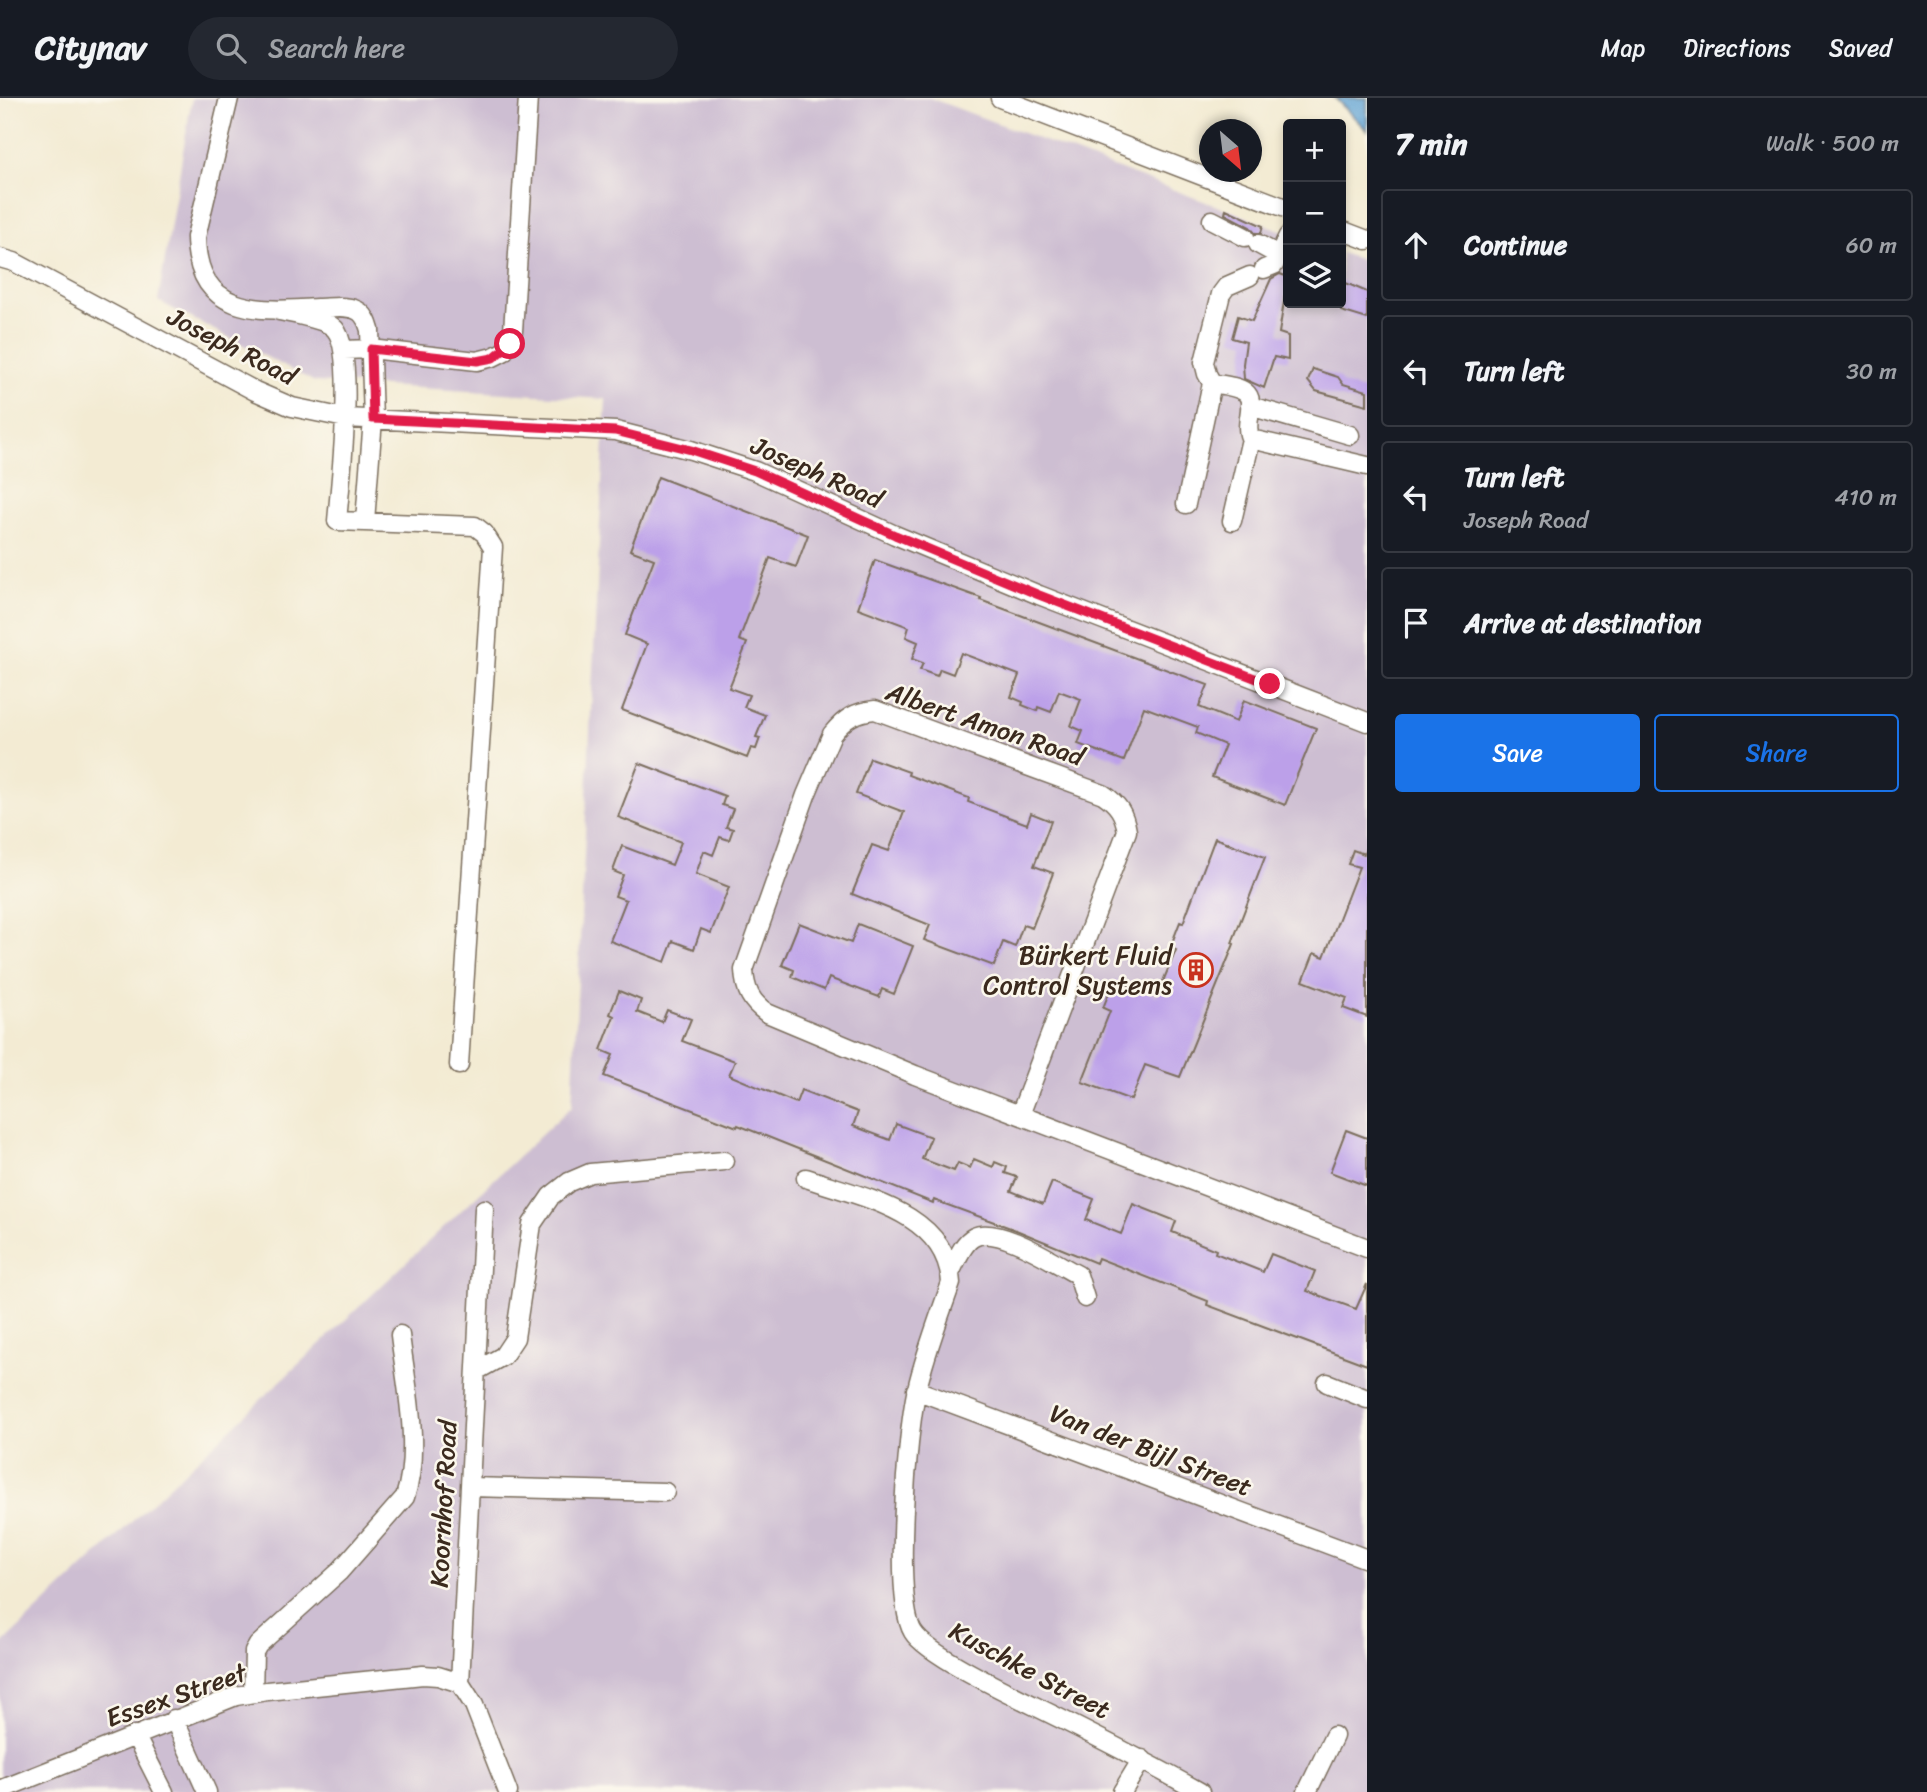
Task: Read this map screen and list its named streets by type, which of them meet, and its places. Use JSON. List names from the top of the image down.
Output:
{
  "streets": {
    "street": [
      "Joseph Road",
      "Albert Amon Road",
      "Van der Bijl Street",
      "Koornhof Road",
      "Kuschke Street",
      "Essex Street"
    ]
  },
  "crossings": [
    ["Van der Bijl Street", "Kuschke Street"],
    ["Koornhof Road", "Essex Street"]
  ],
  "places": {
    "building": ["Bürkert Fluid Control Systems"]
  },
  "north": "bottom right",
  "page": {
    "header": "Citynav",
    "search": "Search here",
    "nav": ["Map", "Directions", "Saved"],
    "heading": ["7 min", "Walk · 500 m"],
    "map_buttons": ["+", "−"],
    "list": [
      ["Continue", "60 m"],
      ["Turn left", "30 m"],
      ["Turn left", "Joseph Road", "410 m"],
      "Arrive at destination"
    ],
    "buttons": ["Save", "Share"]
  }
}
